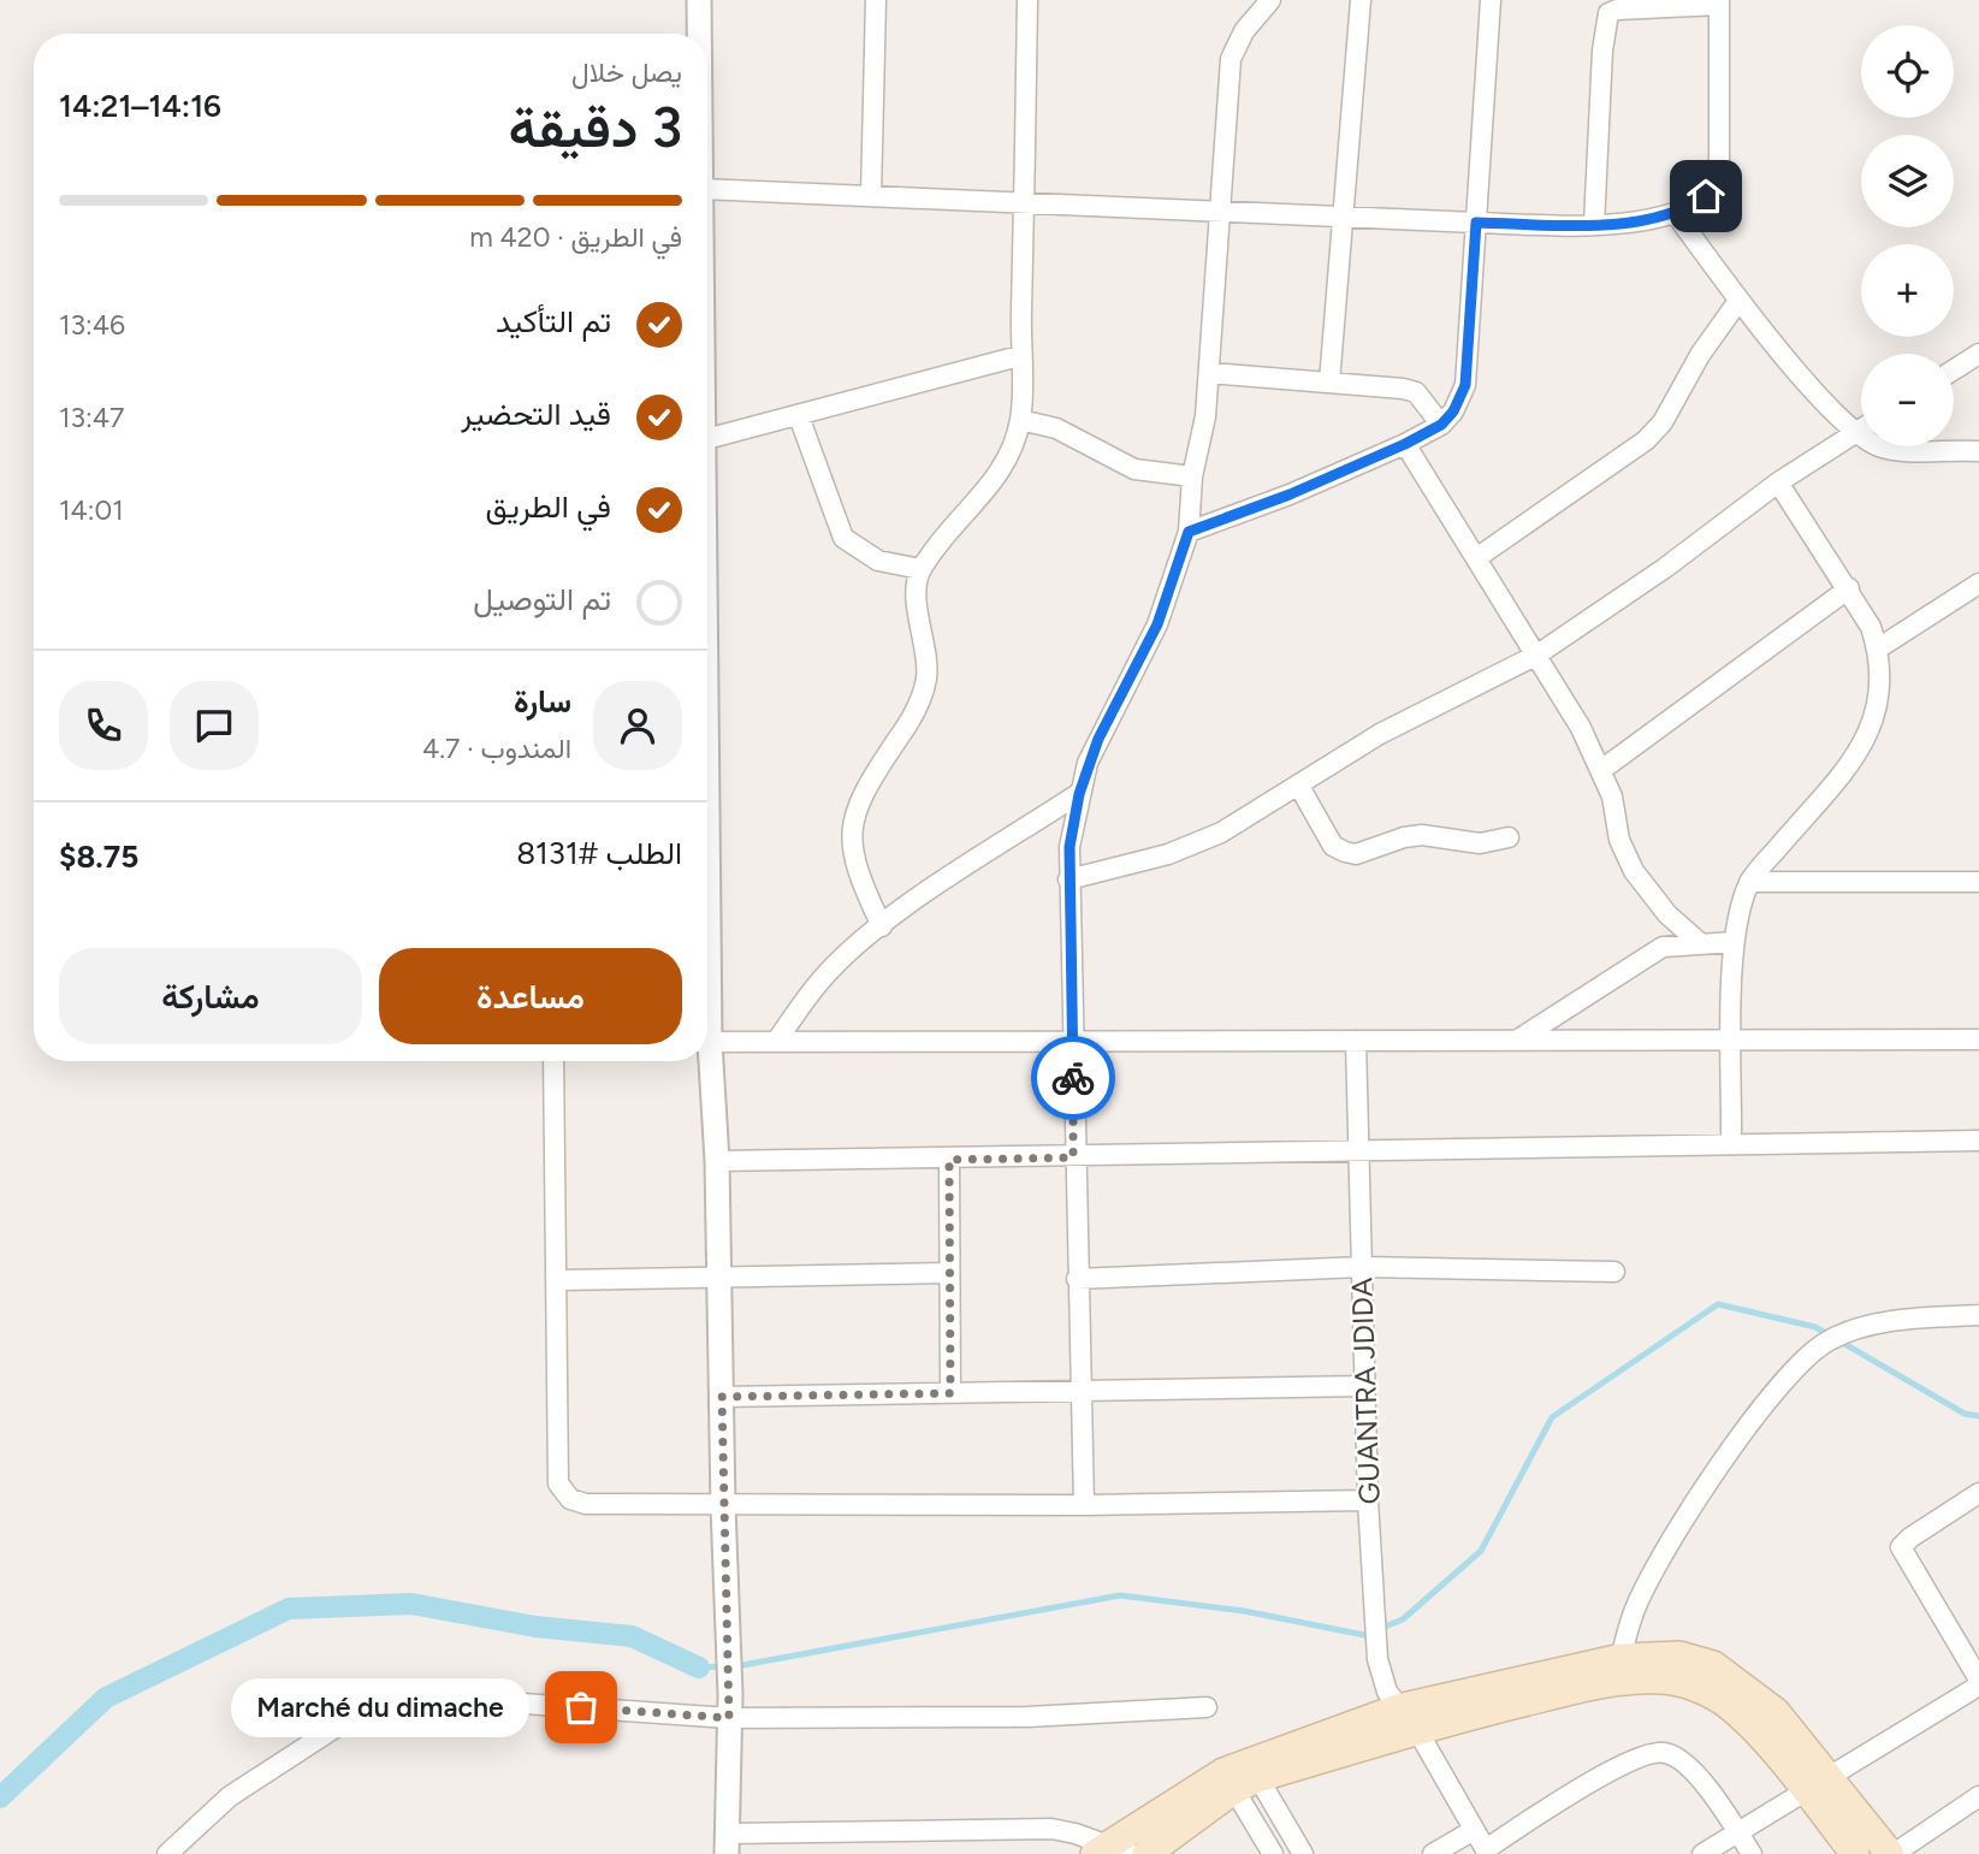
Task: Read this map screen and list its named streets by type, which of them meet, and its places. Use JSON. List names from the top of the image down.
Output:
{
  "streets": {
    "street": ["GUANTRA JDIDA"]
  },
  "places": ["Marché du dimache"],
  "page": {
    "map_buttons": ["+", "−"],
    "heading": ["3 دقيقة", "يصل خلال", "14:16–14:21"],
    "panel": [
      "سارة",
      "المندوب · 4.7",
      "الطلب #8131",
      "$8.75"
    ],
    "bar": "في الطريق · 420 m",
    "list": [
      ["تم التأكيد", "13:46"],
      ["قيد التحضير", "13:47"],
      ["في الطريق", "14:01"],
      "تم التوصيل"
    ],
    "buttons": ["مساعدة", "مشاركة"],
    "bubble": "Marché du dimache"
  }
}
